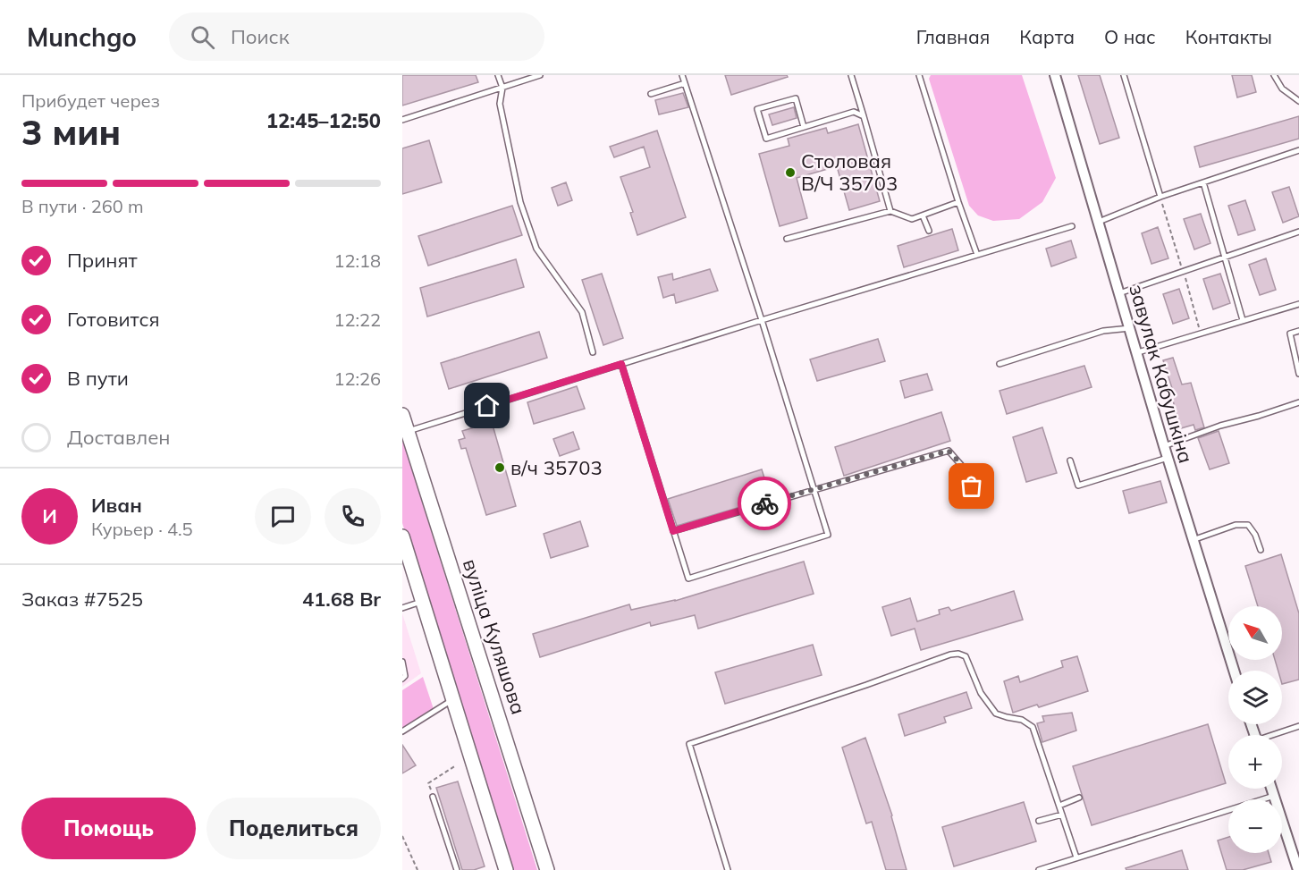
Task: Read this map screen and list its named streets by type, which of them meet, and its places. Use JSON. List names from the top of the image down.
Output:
{
  "streets": {
    "main road": ["вуліца Куляшова"],
    "street": ["завулак Кабушкіна"]
  },
  "places": ["Столовая В/Ч 35703", "в/ч 35703"],
  "north": "top left",
  "page": {
    "header": "Munchgo",
    "search": "Поиск",
    "nav": [
      "Главная",
      "Карта",
      "О нас",
      "Контакты"
    ],
    "heading": ["3 мин", "Прибудет через", "12:45–12:50"],
    "panel": [
      "Иван",
      "Курьер · 4.5",
      "Заказ #7525",
      "41.68 Br"
    ],
    "bar": "В пути · 260 m",
    "list": [
      ["Принят", "12:18"],
      ["Готовится", "12:22"],
      ["В пути", "12:26"],
      "Доставлен"
    ],
    "round": "И",
    "map_buttons": ["+", "−"],
    "buttons": ["Помощь", "Поделиться"]
  }
}
